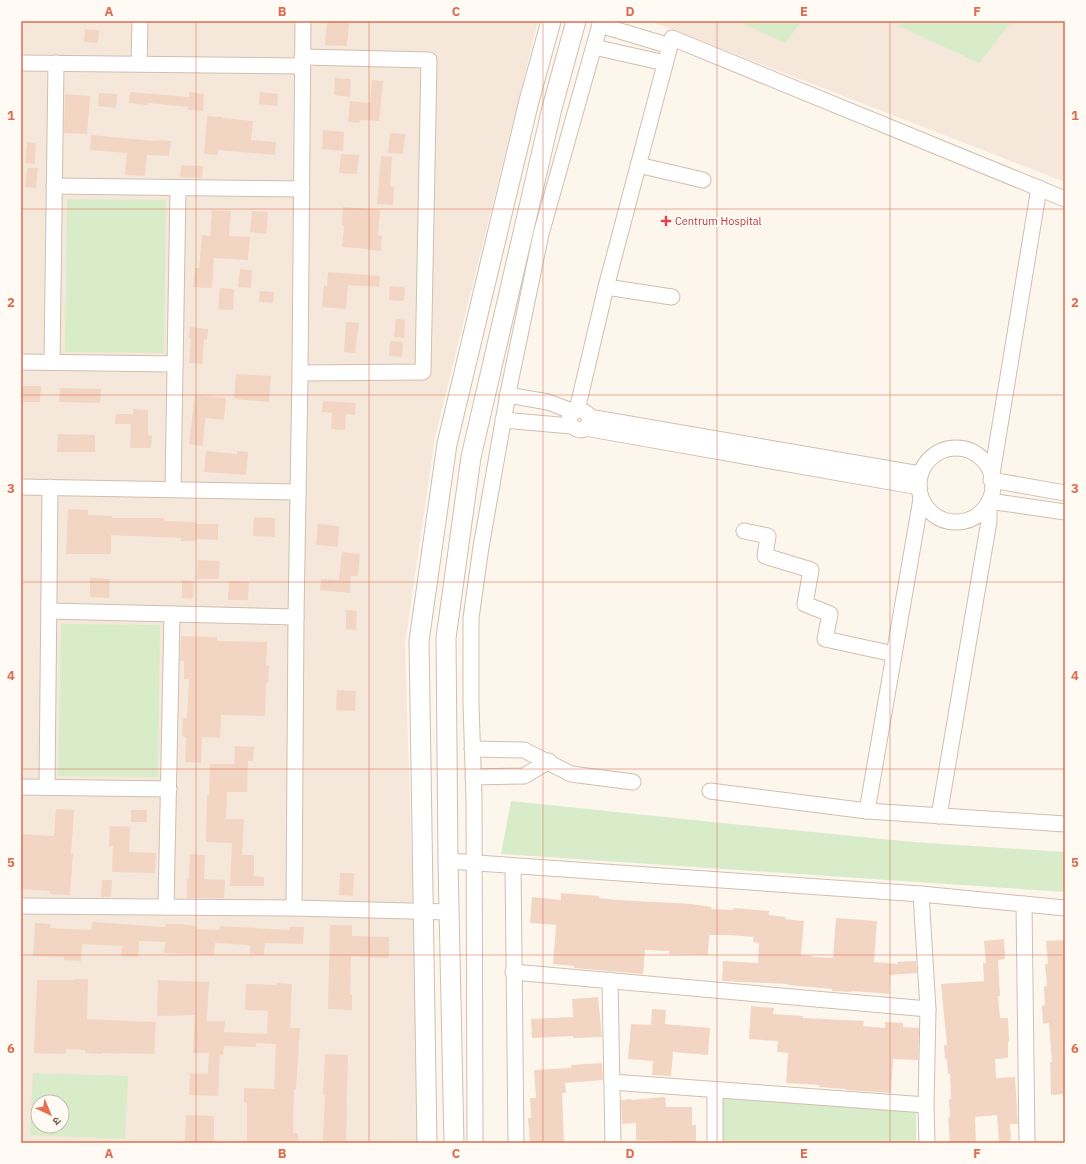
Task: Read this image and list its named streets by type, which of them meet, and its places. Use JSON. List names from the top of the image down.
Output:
{
  "places": {
    "health": ["Centrum Hospital"]
  },
  "north": "bottom right",
  "grid": {
    "columns": [
      "A",
      "B",
      "C",
      "D",
      "E",
      "F"
    ],
    "rows": [
      "1",
      "2",
      "3",
      "4",
      "5",
      "6"
    ]
  }
}
